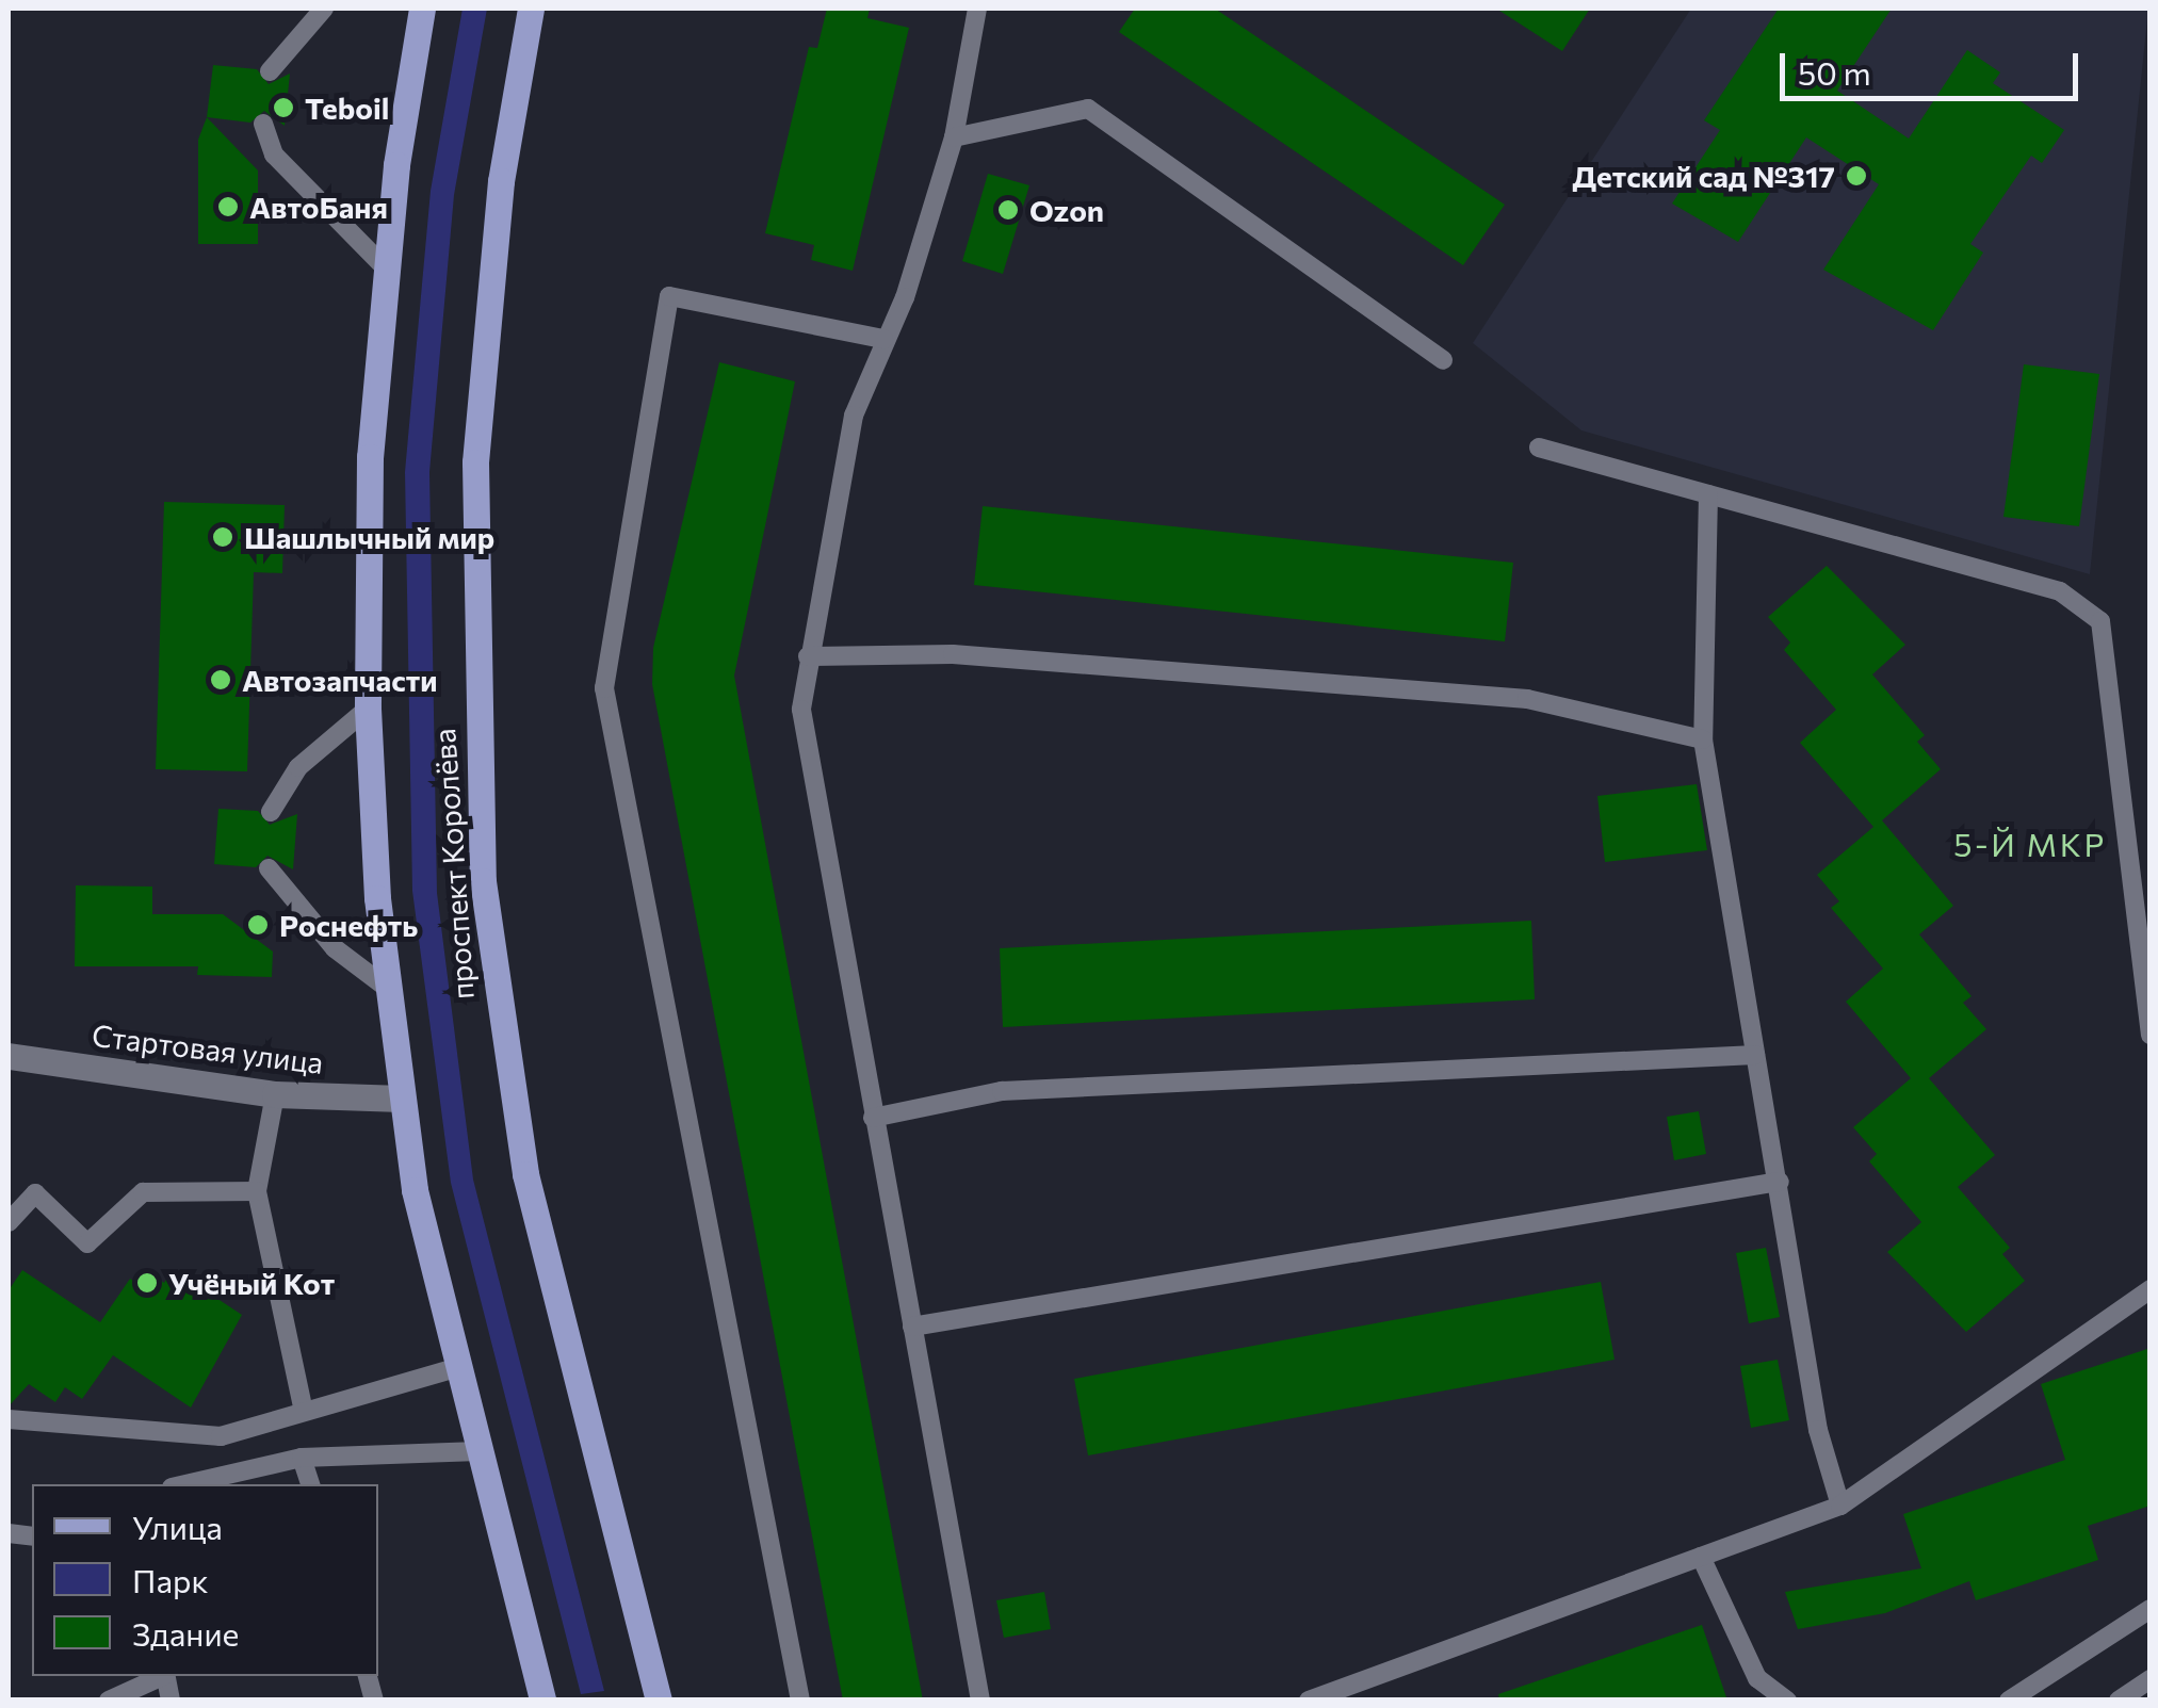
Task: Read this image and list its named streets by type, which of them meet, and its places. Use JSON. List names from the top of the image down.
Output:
{
  "streets": {
    "main road": ["проспект Королёва"],
    "street": ["Стартовая улица"]
  },
  "districts": ["5-Й МКР"],
  "places": [
    "Teboil",
    "Детский сад №317",
    "АвтоБаня",
    "Ozon",
    "Шашлычный мир",
    "Автозапчасти",
    "Роснефть",
    "Учёный Кот"
  ],
  "legend": ["Улица", "Парк", "Здание"],
  "scale_bar": "50 m"
}
